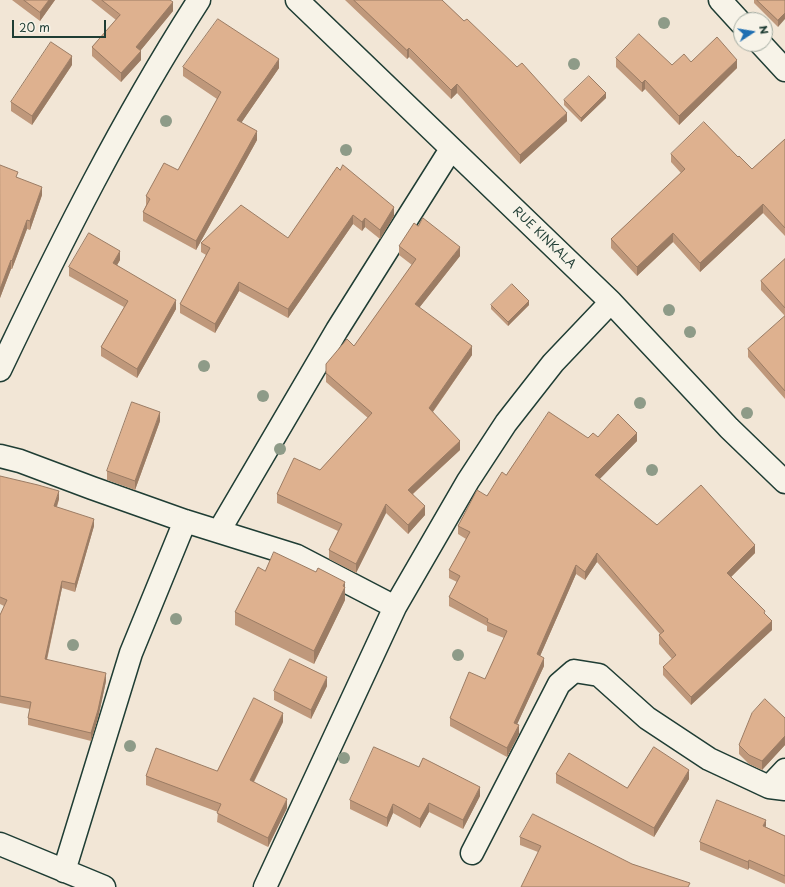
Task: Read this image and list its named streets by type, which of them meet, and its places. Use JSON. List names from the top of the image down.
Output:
{
  "streets": {
    "street": ["RUE KINKALA"]
  },
  "scale_bar": "20 m",
  "north": "right"
}
